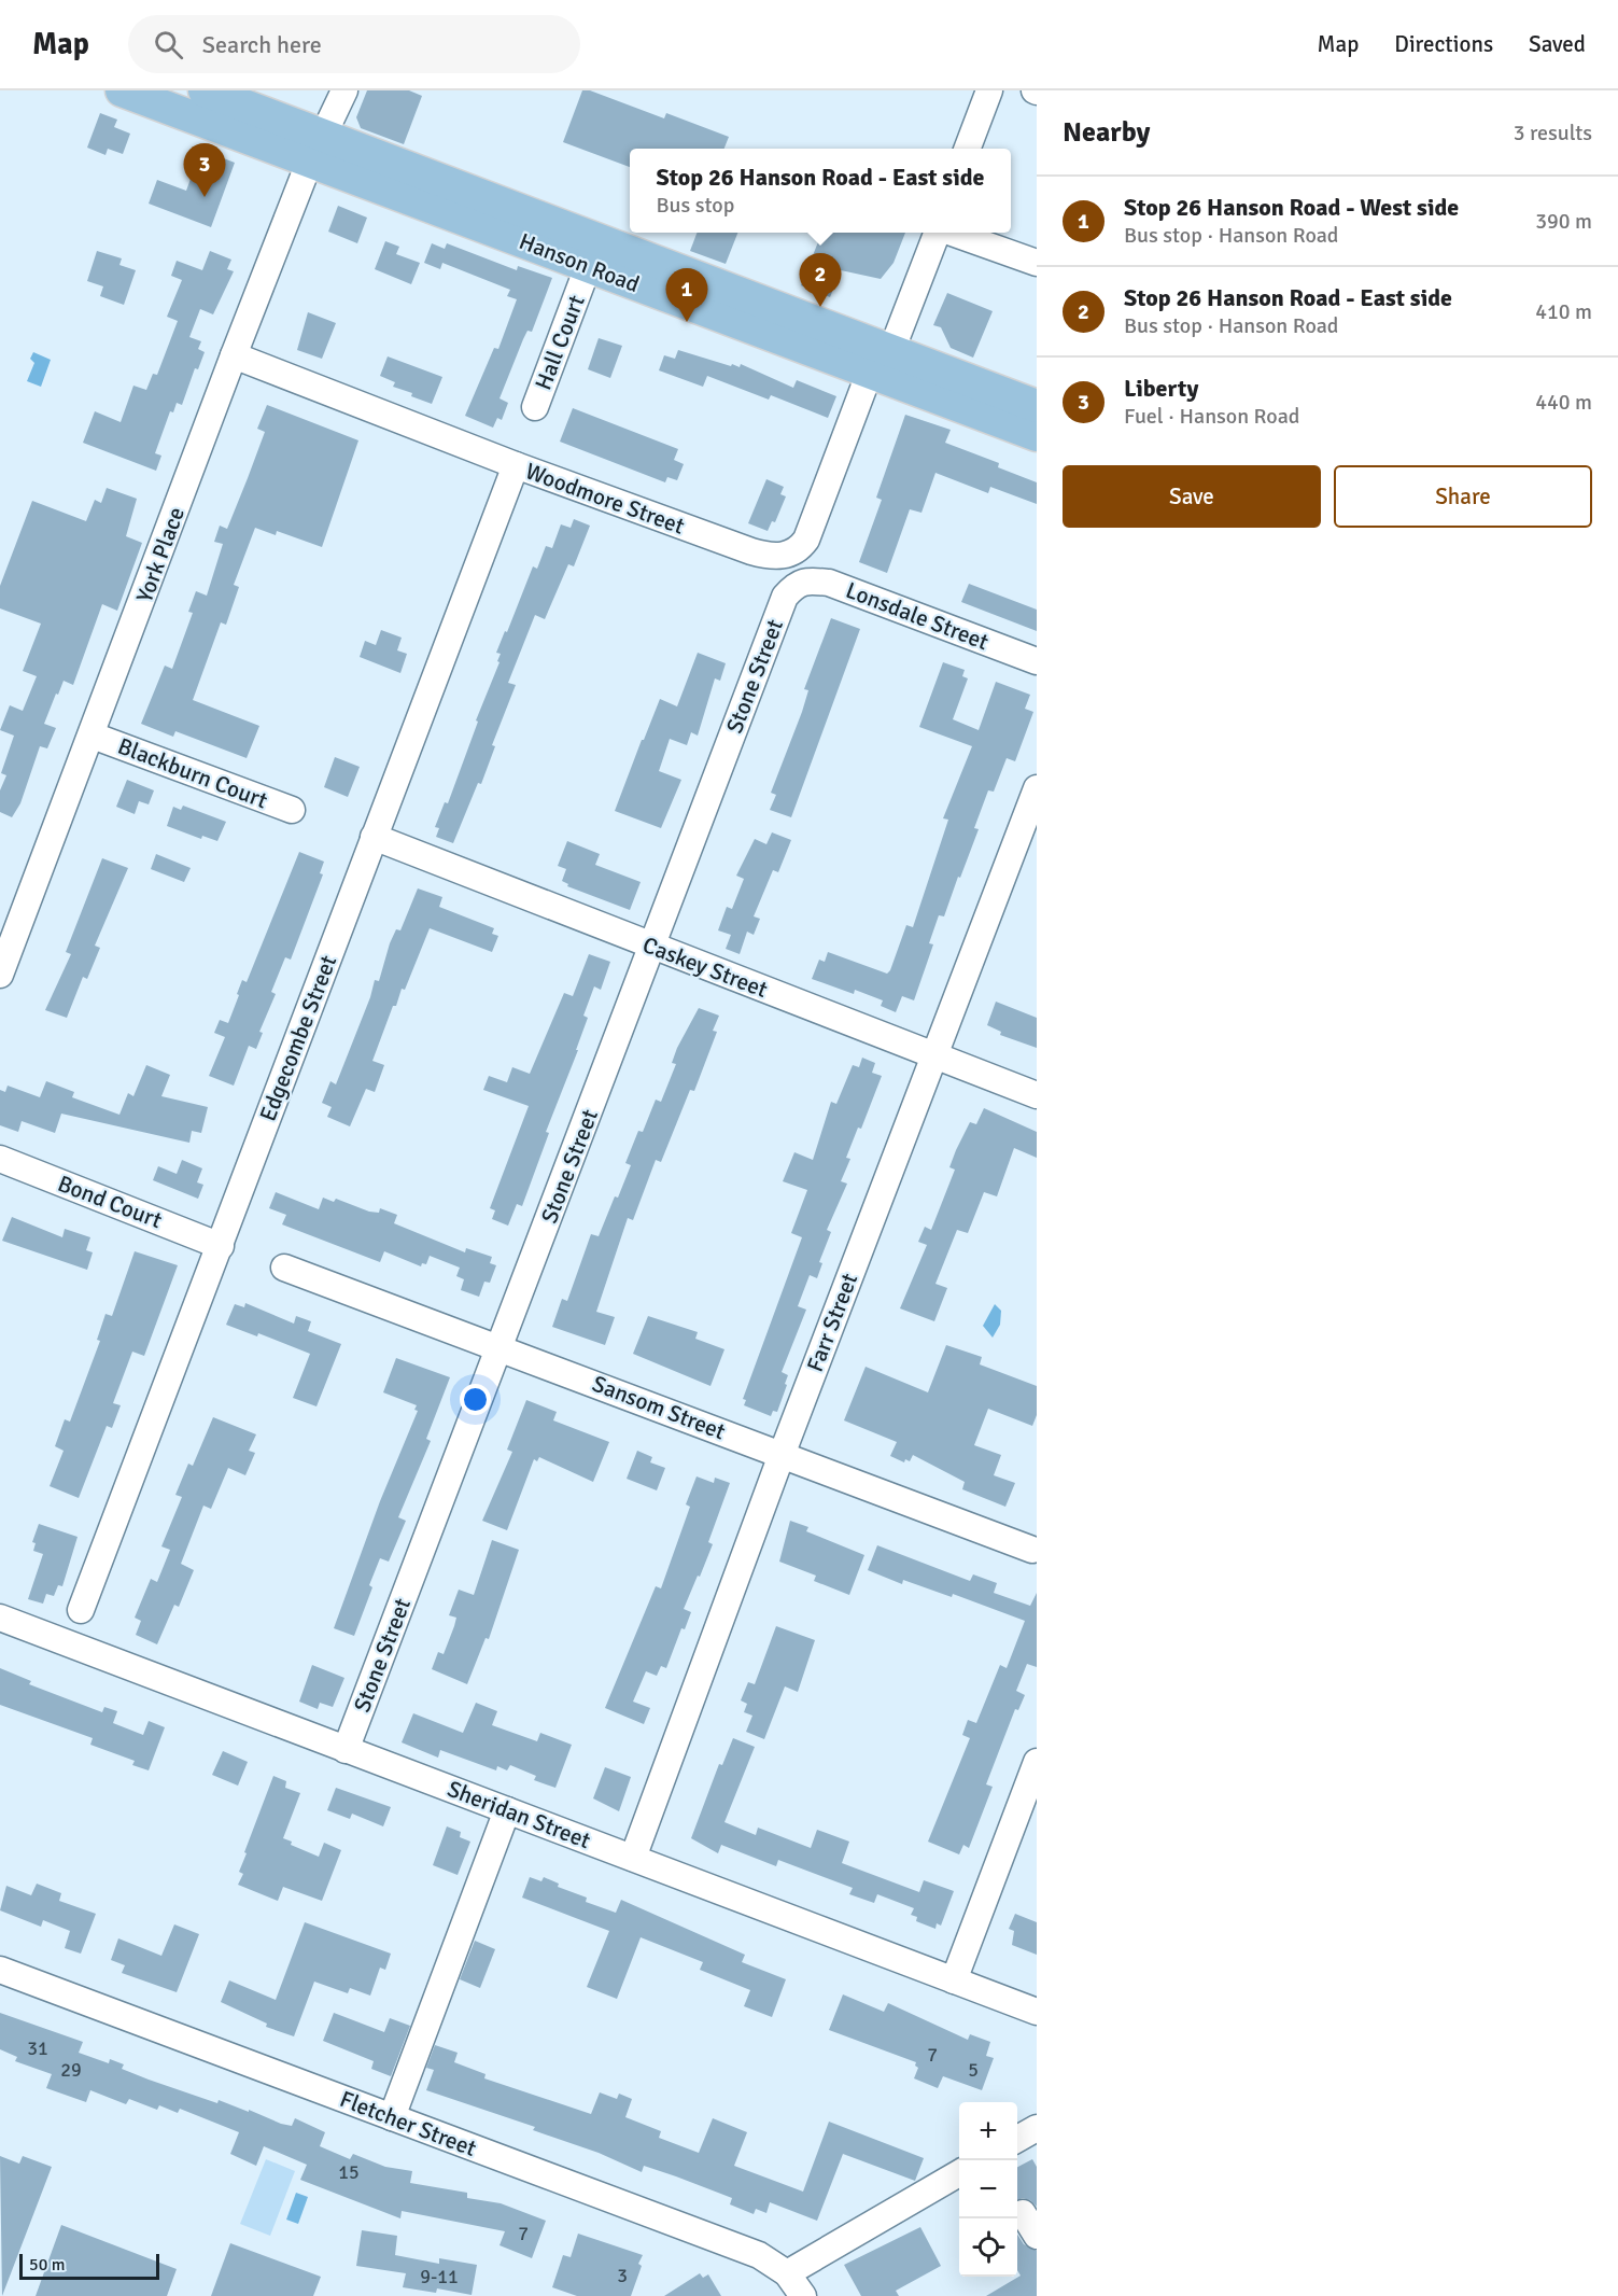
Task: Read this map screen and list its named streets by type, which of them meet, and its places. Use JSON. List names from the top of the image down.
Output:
{
  "streets": {
    "main road": ["Hanson Road"],
    "street": [
      "Hall Court",
      "Woodmore Street",
      "York Place",
      "Lonsdale Street",
      "Stone Street",
      "Blackburn Court",
      "Caskey Street",
      "Edgecombe Street",
      "Bond Court",
      "Farr Street",
      "Sansom Street",
      "Sheridan Street",
      "Fletcher Street"
    ]
  },
  "crossings": [
    ["Hanson Road", "Hall Court"],
    ["Hanson Road", "Woodmore Street"],
    ["Hanson Road", "York Place"],
    ["Woodmore Street", "York Place"],
    ["Woodmore Street", "Edgecombe Street"],
    ["York Place", "Blackburn Court"],
    ["Lonsdale Street", "Stone Street"],
    ["Stone Street", "Caskey Street"],
    ["Stone Street", "Sansom Street"],
    ["Stone Street", "Sheridan Street"],
    ["Caskey Street", "Edgecombe Street"],
    ["Caskey Street", "Farr Street"],
    ["Edgecombe Street", "Bond Court"],
    ["Farr Street", "Sansom Street"],
    ["Farr Street", "Sheridan Street"]
  ],
  "house_numbers": [
    "31",
    "7",
    "29",
    "5",
    "15",
    "7",
    "3",
    "9-11"
  ],
  "scale_bar": "50 m",
  "page": {
    "header": "Map",
    "search": "Search here",
    "nav": ["Map", "Directions", "Saved"],
    "heading": ["Nearby", "3 results"],
    "pins": ["3", "2", "1"],
    "popup": ["Stop 26 Hanson Road - East side", "Bus stop"],
    "list": [
      {
        "mark": "1",
        "name": "Stop 26 Hanson Road - West side",
        "note": "Bus stop · Hanson Road",
        "value": "390 m"
      },
      {
        "mark": "2",
        "name": "Stop 26 Hanson Road - East side",
        "note": "Bus stop · Hanson Road",
        "value": "410 m"
      },
      {
        "mark": "3",
        "name": "Liberty",
        "note": "Fuel · Hanson Road",
        "value": "440 m"
      }
    ],
    "buttons": ["Save", "Share"],
    "map_buttons": ["+", "−"],
    "scale": "50 m"
  }
}
